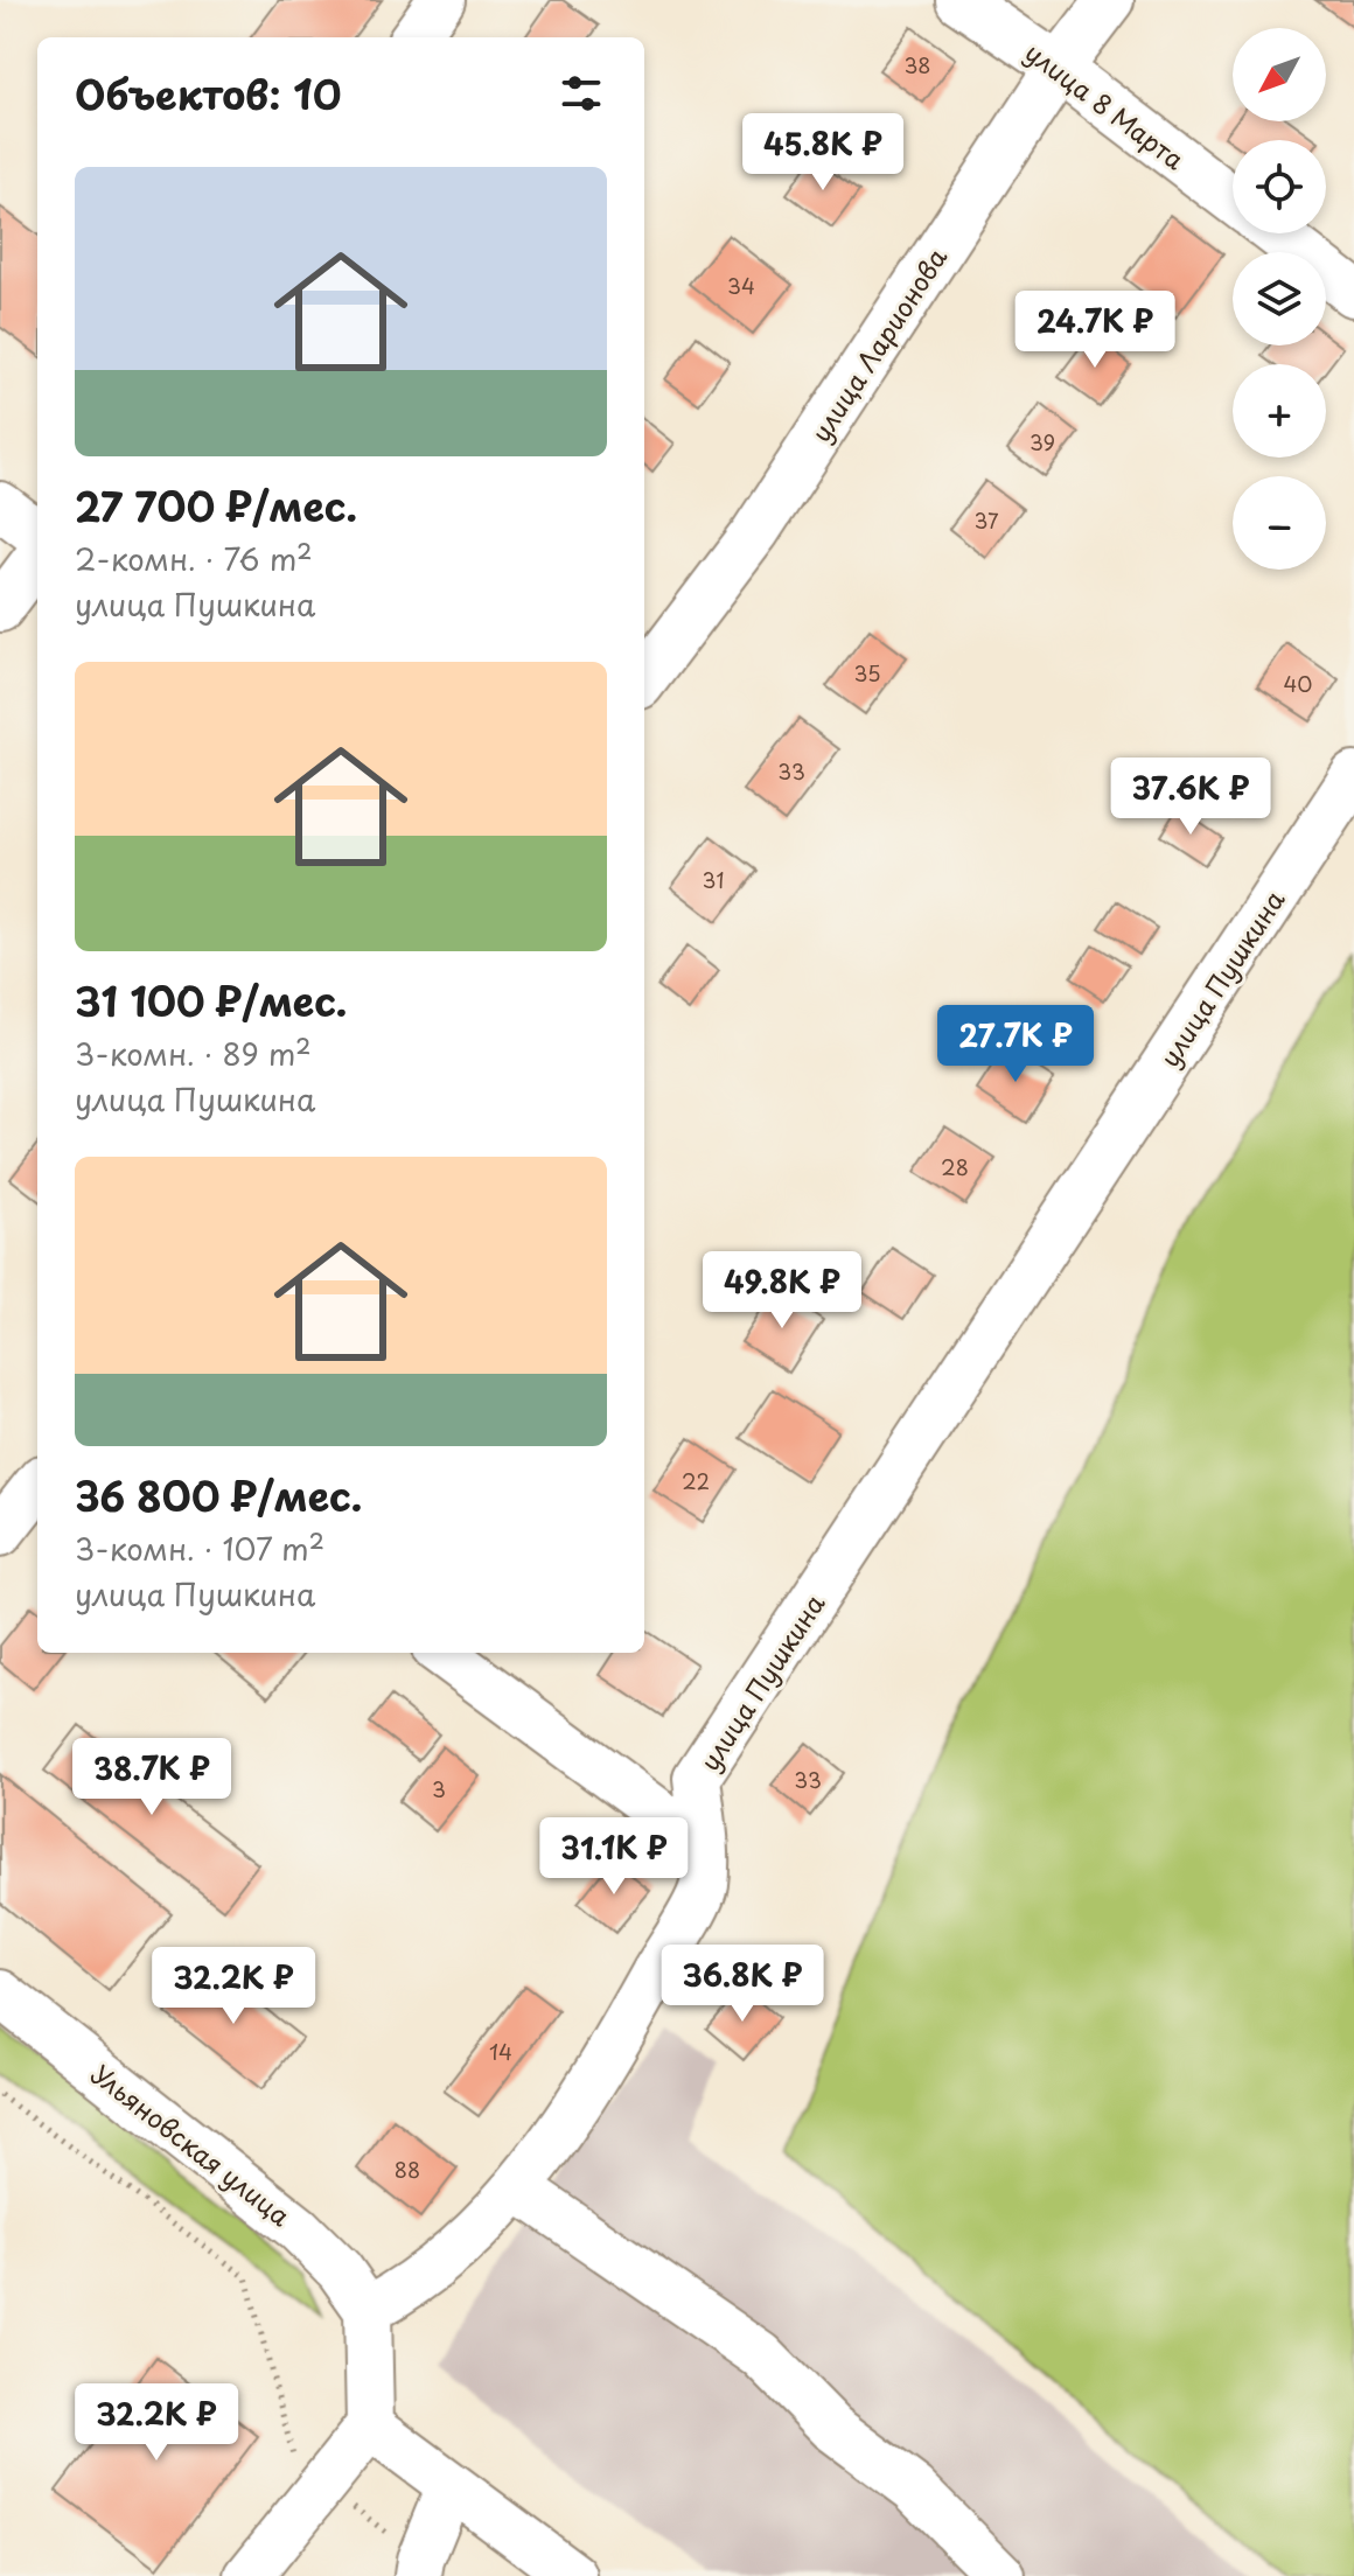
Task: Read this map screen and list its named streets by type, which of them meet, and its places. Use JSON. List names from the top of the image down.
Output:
{
  "streets": {
    "street": [
      "улица 8 Марта",
      "улица Ларионова",
      "улица Пушкина",
      "Ульяновская улица"
    ]
  },
  "crossings": [
    ["улица 8 Марта", "улица Ларионова"],
    ["улица Пушкина", "Ульяновская улица"]
  ],
  "house_numbers": [
    "38",
    "34",
    "39",
    "37",
    "35",
    "40",
    "33",
    "31",
    "28",
    "22",
    "33",
    "3",
    "14",
    "88"
  ],
  "north": "bottom left",
  "page": {
    "map_buttons": ["+", "−"],
    "heading": "Объектов: 10",
    "price": [
      "45.8K ₽",
      "24.7K ₽",
      "37.6K ₽",
      "27.7K ₽",
      "49.8K ₽",
      "38.7K ₽",
      "31.1K ₽",
      "36.8K ₽",
      "32.2K ₽",
      "32.2K ₽"
    ],
    "list": [
      {
        "name": "27 700 ₽/мес.",
        "note": "2-комн. · 76 m² · улица Пушкина"
      },
      {
        "name": "31 100 ₽/мес.",
        "note": "3-комн. · 89 m² · улица Пушкина"
      },
      {
        "name": "36 800 ₽/мес.",
        "note": "3-комн. · 107 m² · улица Пушкина"
      }
    ]
  }
}
